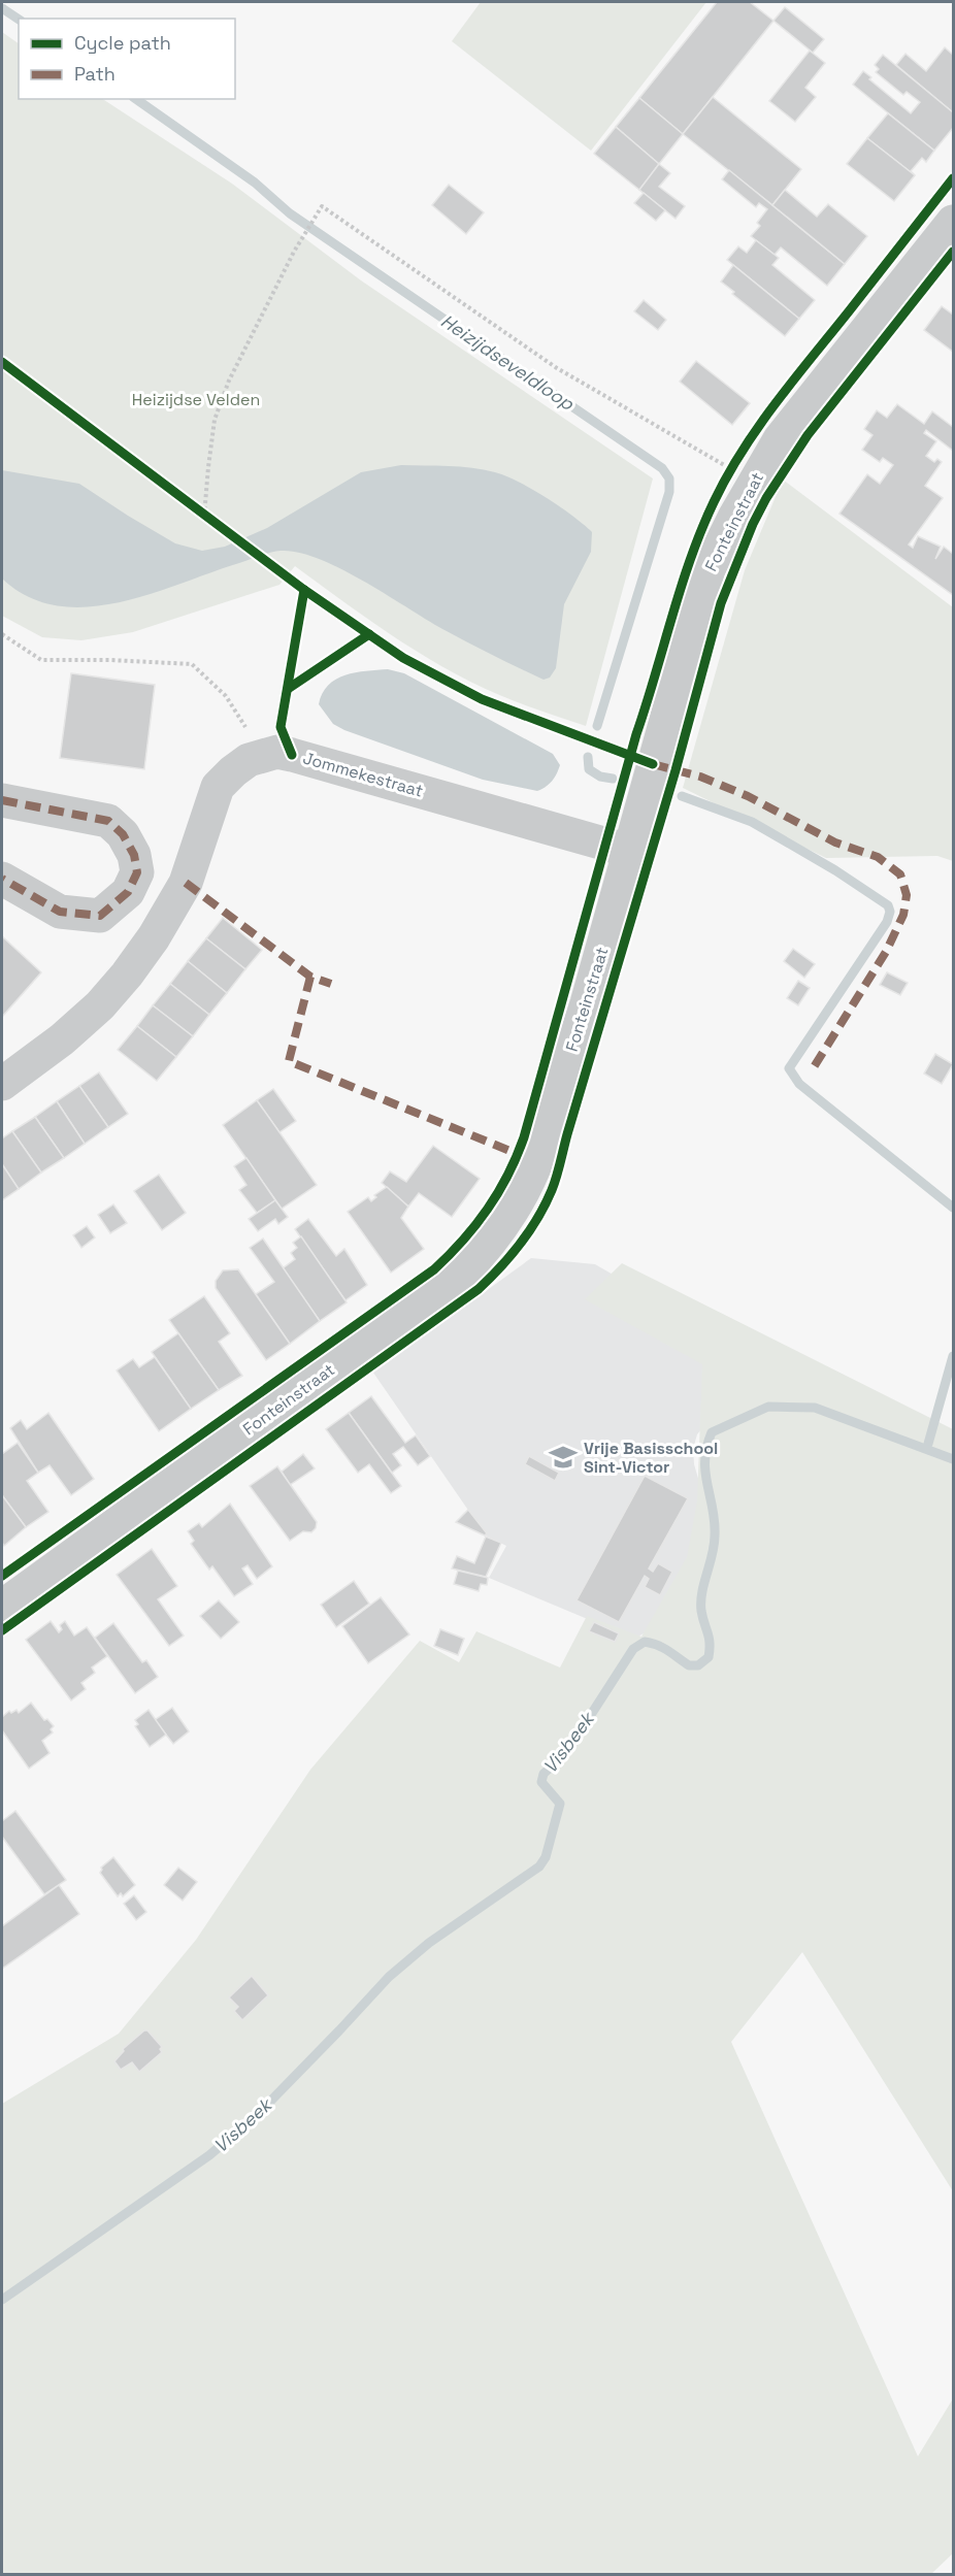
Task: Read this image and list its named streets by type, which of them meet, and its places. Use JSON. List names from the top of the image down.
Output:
{
  "streets": {
    "street": ["Fonteinstraat", "Jommekestraat"]
  },
  "crossings": [
    ["Fonteinstraat", "Jommekestraat"]
  ],
  "water": ["Heizijdseveldloop", "Visbeek"],
  "parks": ["Heizijdse Velden"],
  "places": {
    "school or university": ["Vrije Basisschool Sint-Victor"]
  },
  "legend": ["Cycle path", "Path"]
}
